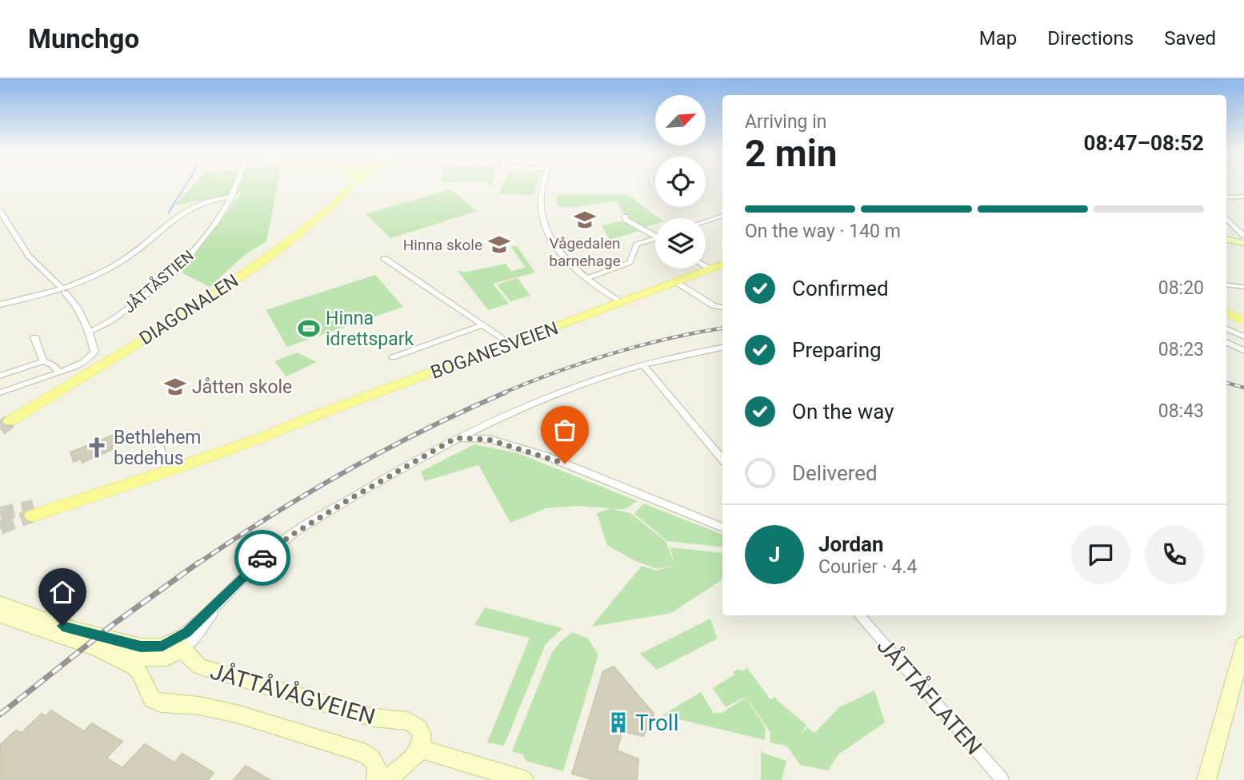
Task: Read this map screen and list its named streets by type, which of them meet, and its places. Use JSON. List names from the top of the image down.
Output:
{
  "streets": {
    "main road": ["DIAGONALEN", "BOGANESVEIEN"],
    "street": ["JÅTTÅSTIEN", "JÅTTÅVÅGVEIEN", "JÅTTÅFLATEN"]
  },
  "places": {
    "school or university": ["Vågedalen barnehage", "Hinna skole", "Jåtten skole"],
    "sports": ["Hinna idrettspark"],
    "church": ["Bethlehem bedehus"],
    "building": ["Troll"]
  },
  "north": "top right",
  "page": {
    "header": "Munchgo",
    "nav": ["Map", "Directions", "Saved"],
    "heading": ["2 min", "Arriving in", "08:47–08:52"],
    "panel": ["Jordan", "Courier · 4.4"],
    "bar": "On the way · 140 m",
    "list": [
      ["Confirmed", "08:20"],
      ["Preparing", "08:23"],
      ["On the way", "08:43"],
      "Delivered"
    ],
    "round": "J"
  }
}
